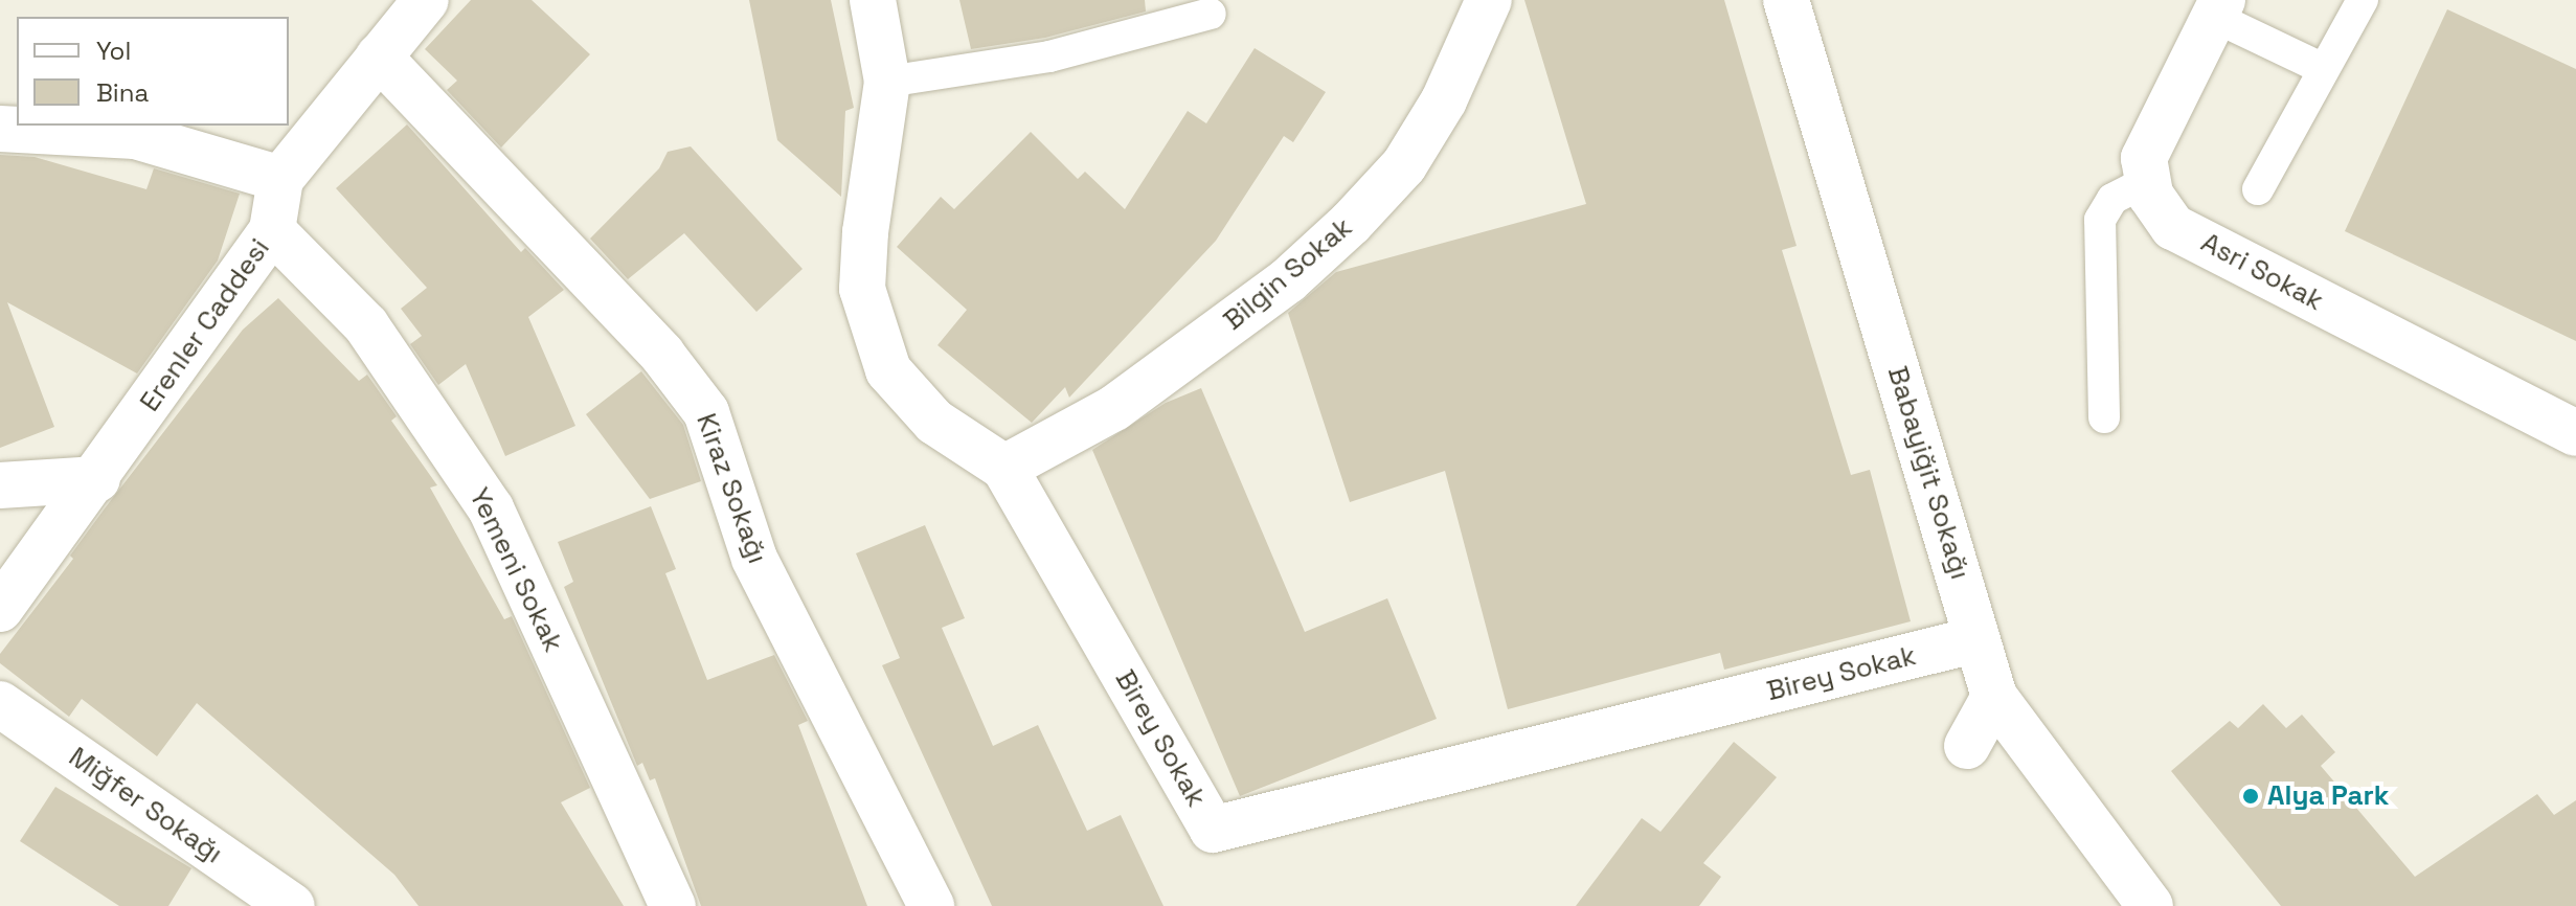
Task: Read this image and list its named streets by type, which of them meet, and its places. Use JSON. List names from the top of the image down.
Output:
{
  "streets": {
    "street": [
      "Asri Sokak",
      "Bilgin Sokak",
      "Erenler Caddesi",
      "Babayiğit Sokağı",
      "Kiraz Sokağı",
      "Yemeni Sokak",
      "Birey Sokak",
      "Miğfer Sokağı"
    ]
  },
  "crossings": [
    ["Bilgin Sokak", "Birey Sokak"],
    ["Erenler Caddesi", "Kiraz Sokağı"],
    ["Erenler Caddesi", "Yemeni Sokak"],
    ["Babayiğit Sokağı", "Birey Sokak"]
  ],
  "places": ["Alya Park"],
  "legend": ["Yol", "Bina"]
}
